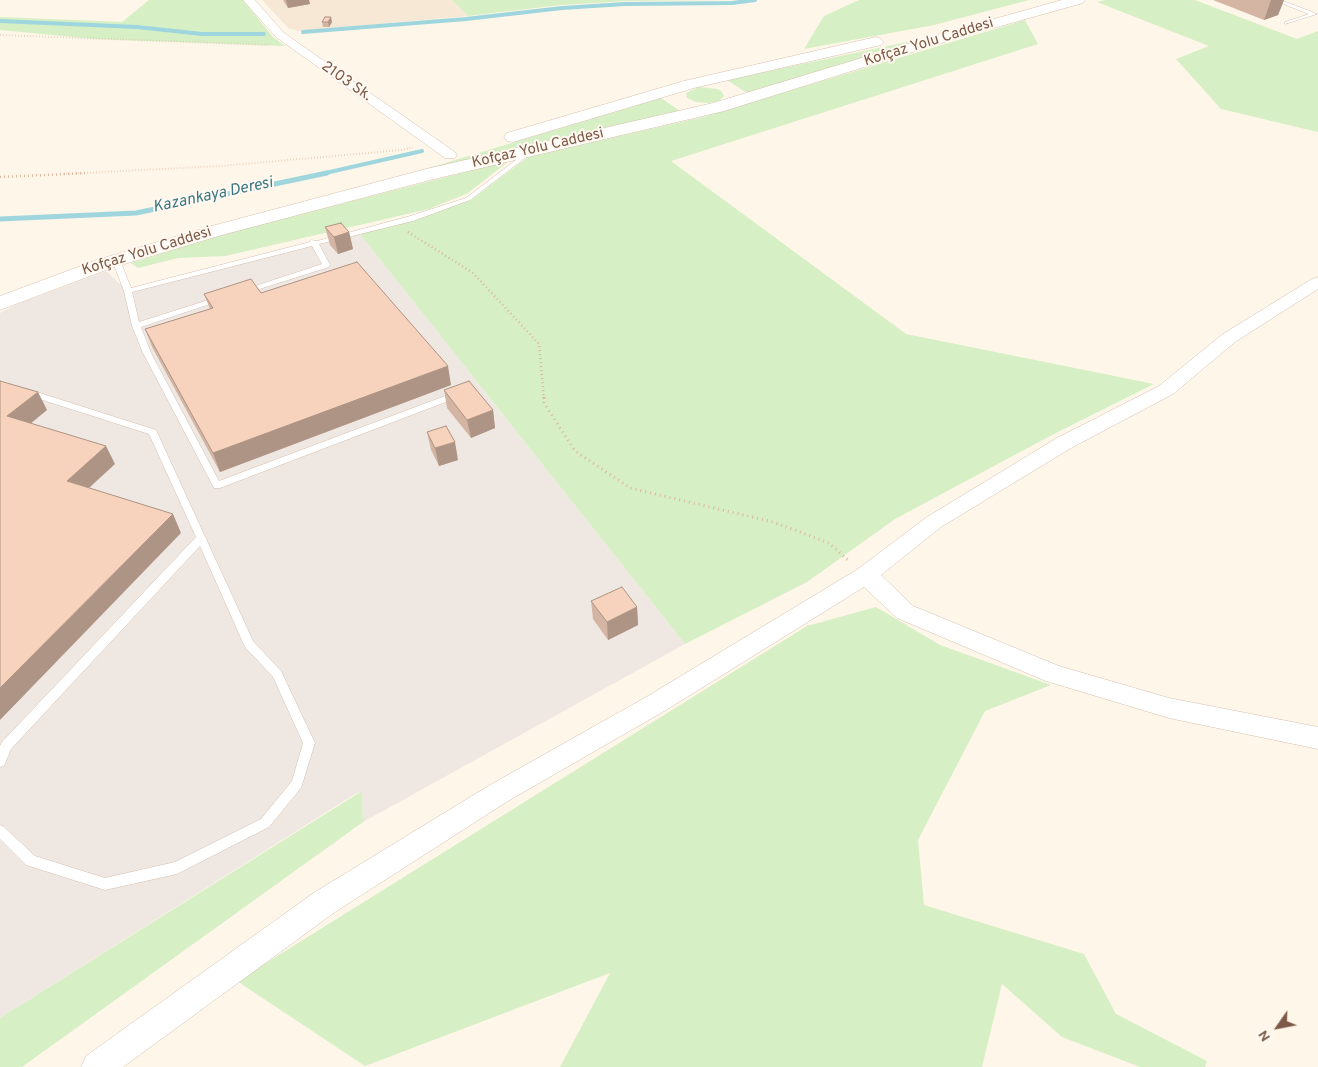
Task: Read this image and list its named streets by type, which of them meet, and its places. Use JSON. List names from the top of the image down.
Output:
{
  "streets": {
    "main road": ["Kofçaz Yolu Caddesi"],
    "street": ["2103 Sk."]
  },
  "crossings": [
    ["Kofçaz Yolu Caddesi", "2103 Sk."]
  ],
  "water": ["Kazankaya Deresi"],
  "north": "bottom left"
}
